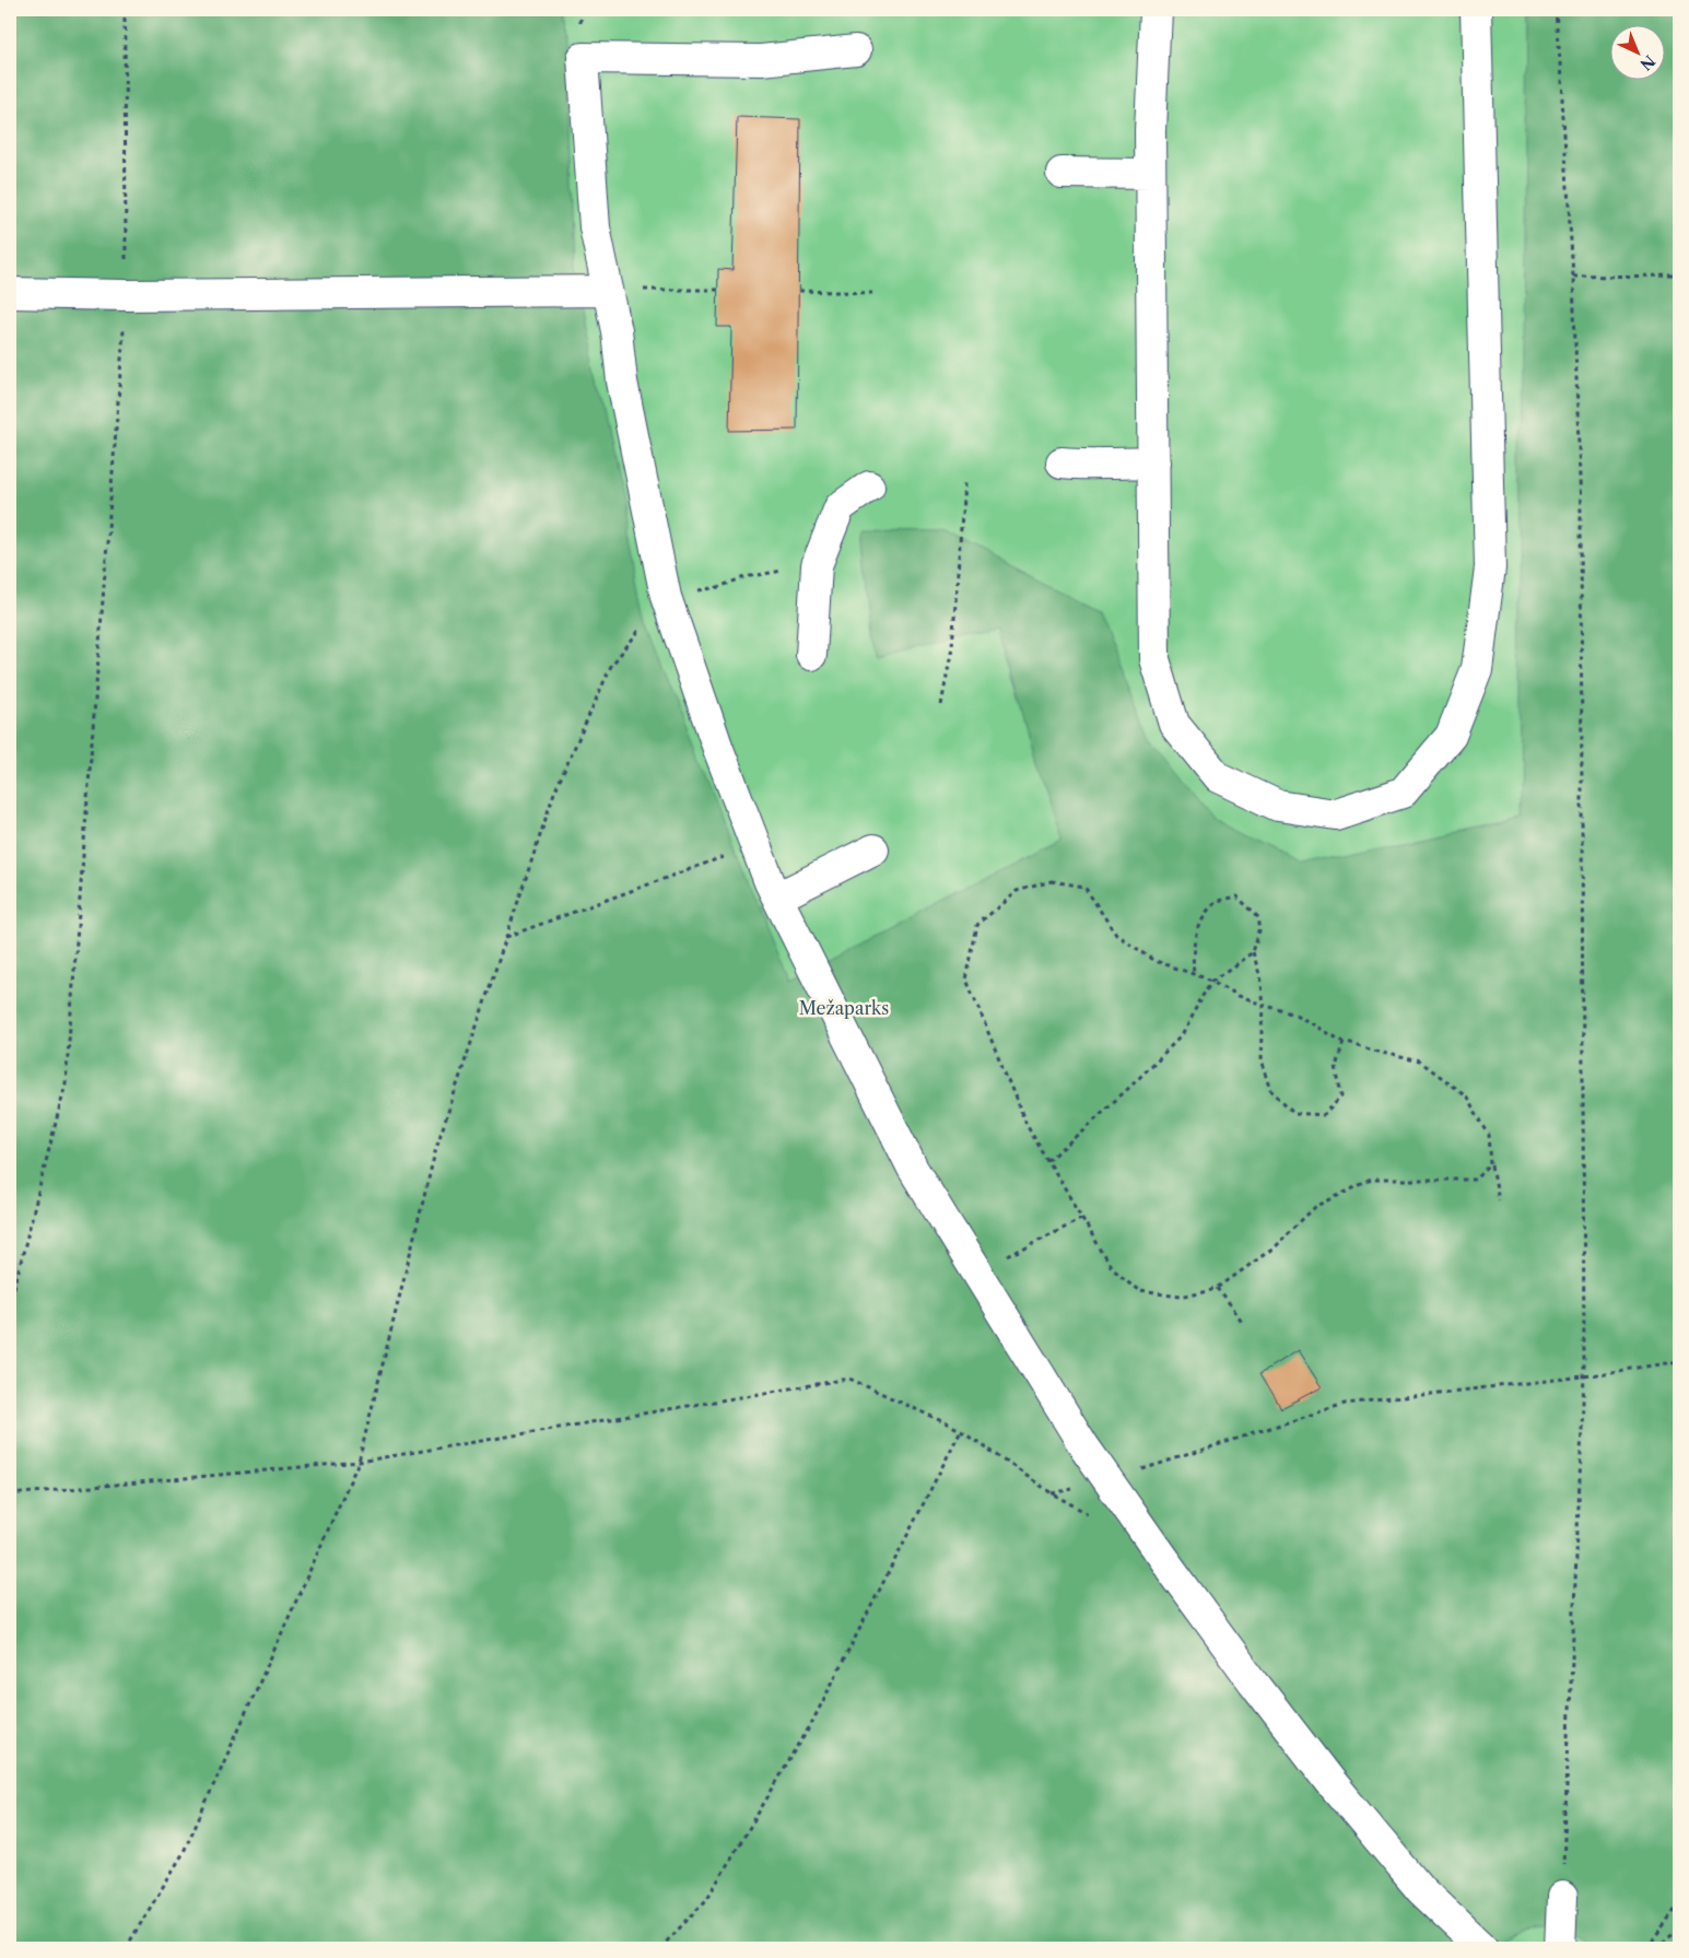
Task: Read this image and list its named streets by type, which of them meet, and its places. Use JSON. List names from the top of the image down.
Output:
{
  "parks": ["Mežaparks"],
  "north": "bottom right"
}
